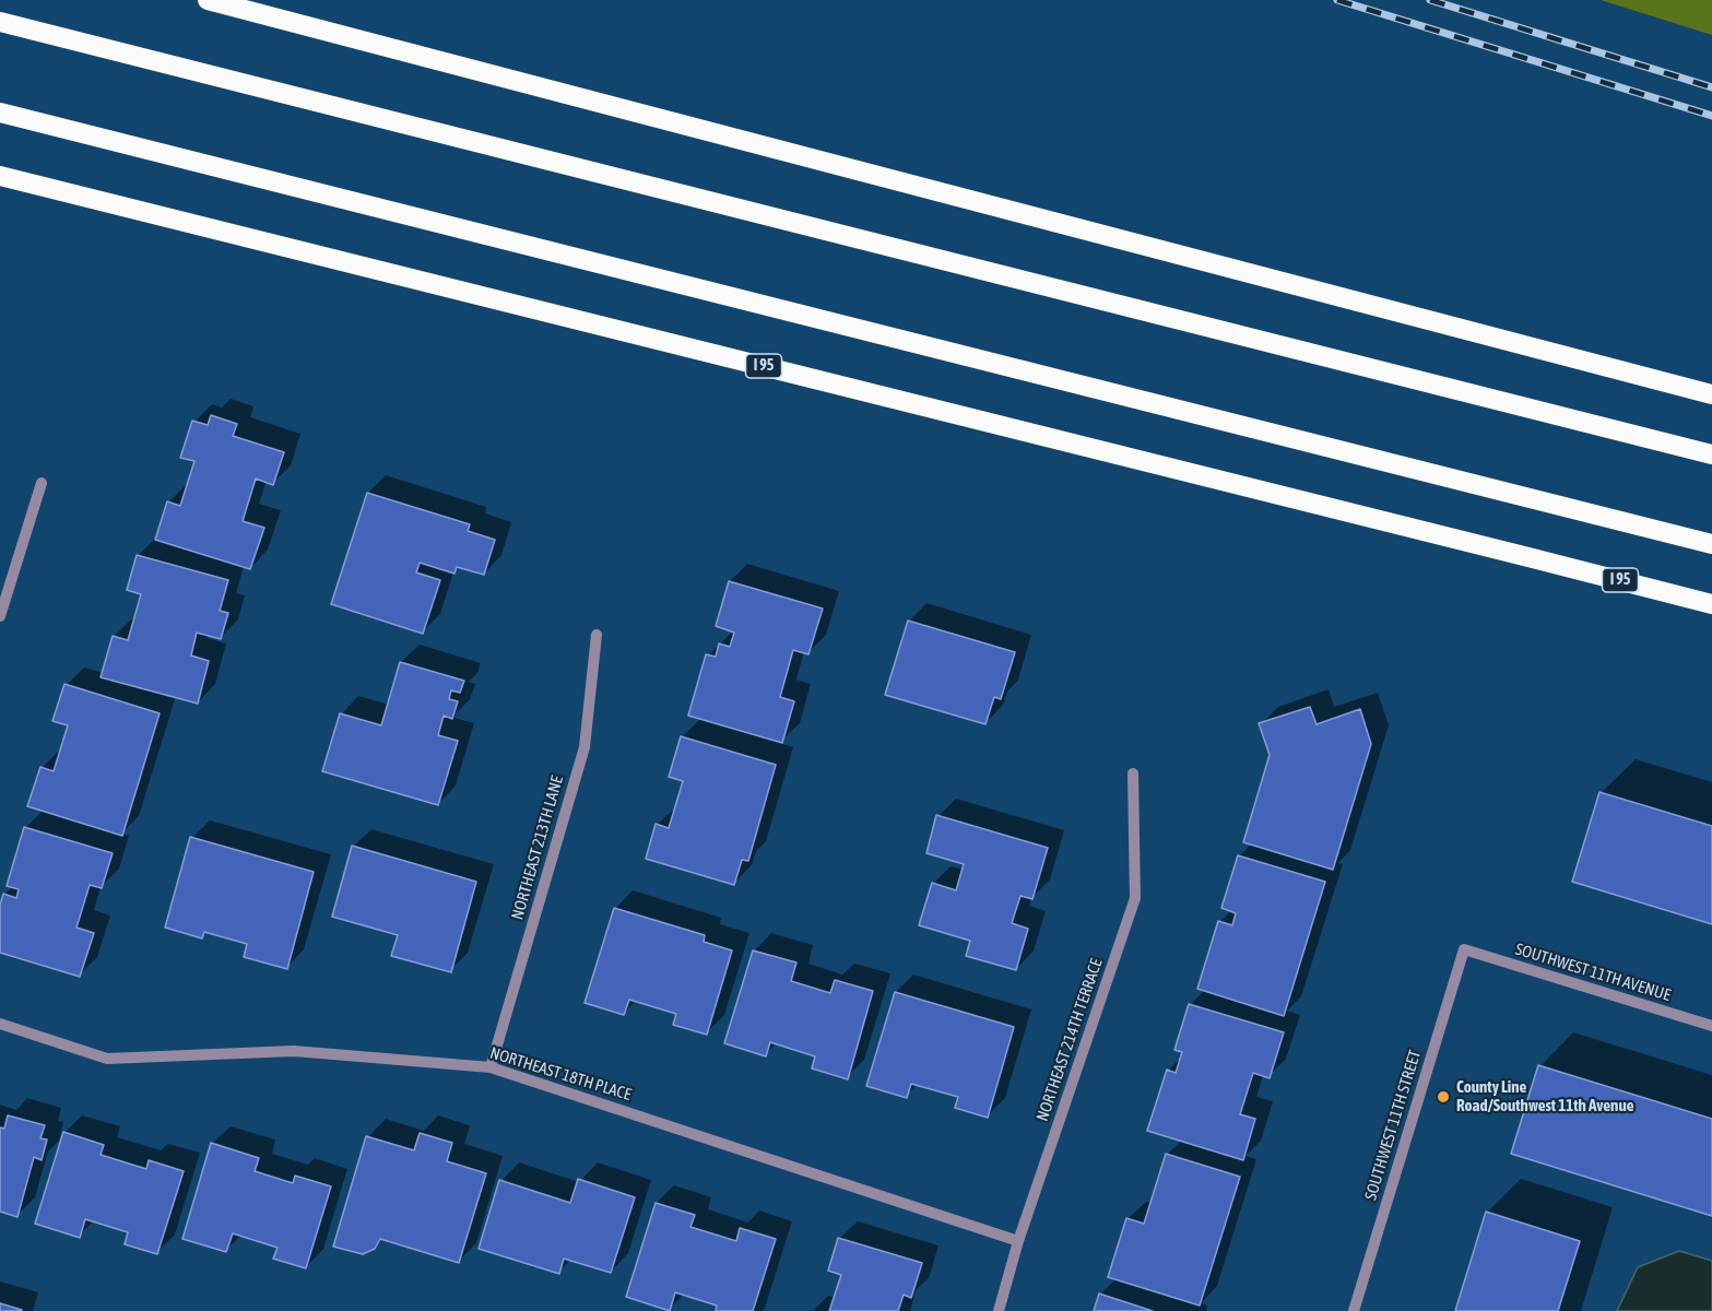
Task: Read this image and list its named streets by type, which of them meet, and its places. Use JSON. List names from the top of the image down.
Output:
{
  "streets": {
    "highway": ["I 95"],
    "street": [
      "NORTHEAST 213TH LANE",
      "SOUTHWEST 11TH AVENUE",
      "NORTHEAST 214TH TERRACE",
      "NORTHEAST 18TH PLACE",
      "SOUTHWEST 11TH STREET"
    ]
  },
  "crossings": [
    ["NORTHEAST 213TH LANE", "NORTHEAST 18TH PLACE"],
    ["SOUTHWEST 11TH AVENUE", "SOUTHWEST 11TH STREET"],
    ["NORTHEAST 214TH TERRACE", "NORTHEAST 18TH PLACE"]
  ],
  "places": ["County Line Road/Southwest 11th Avenue"]
}
